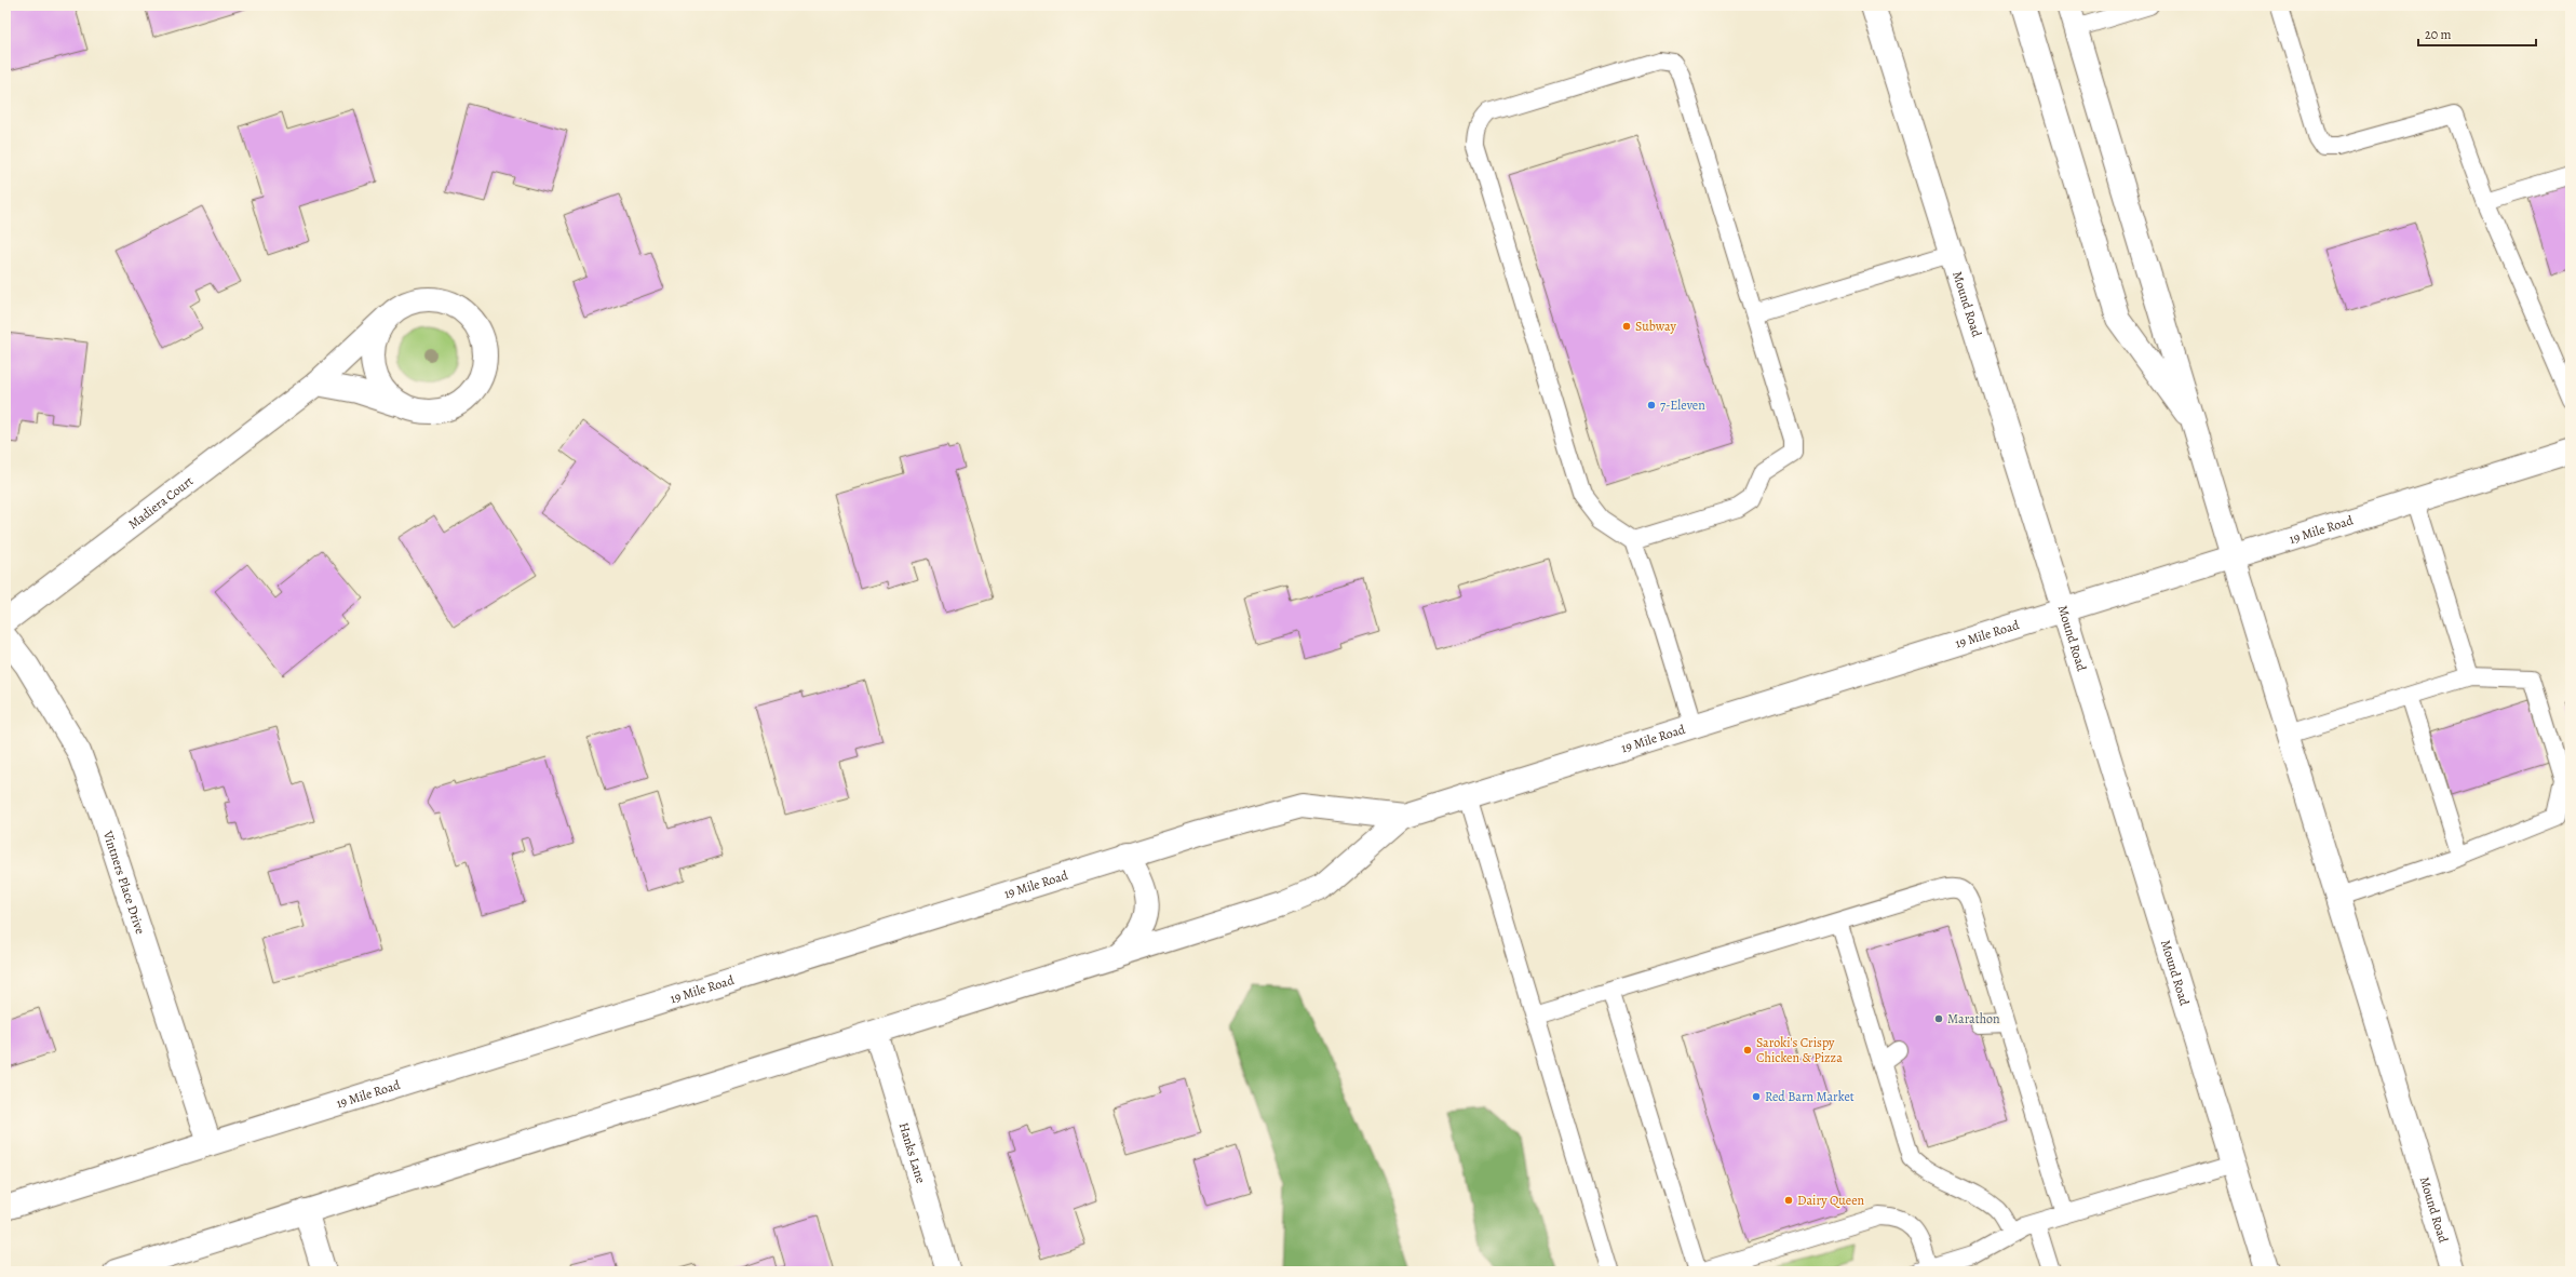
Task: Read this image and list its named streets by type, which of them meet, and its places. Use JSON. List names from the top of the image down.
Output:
{
  "streets": {
    "main road": [
      "Mound Road",
      "Madiera Court",
      "19 Mile Road",
      "Vintners Place Drive",
      "Hanks Lane"
    ]
  },
  "crossings": [
    ["Mound Road", "19 Mile Road"],
    ["19 Mile Road", "Vintners Place Drive"],
    ["19 Mile Road", "Hanks Lane"]
  ],
  "places": [
    "Subway",
    "7-Eleven",
    "Marathon",
    "Saroki's Crispy Chicken & Pizza",
    "Red Barn Market",
    "Dairy Queen"
  ],
  "scale_bar": "20 m"
}
